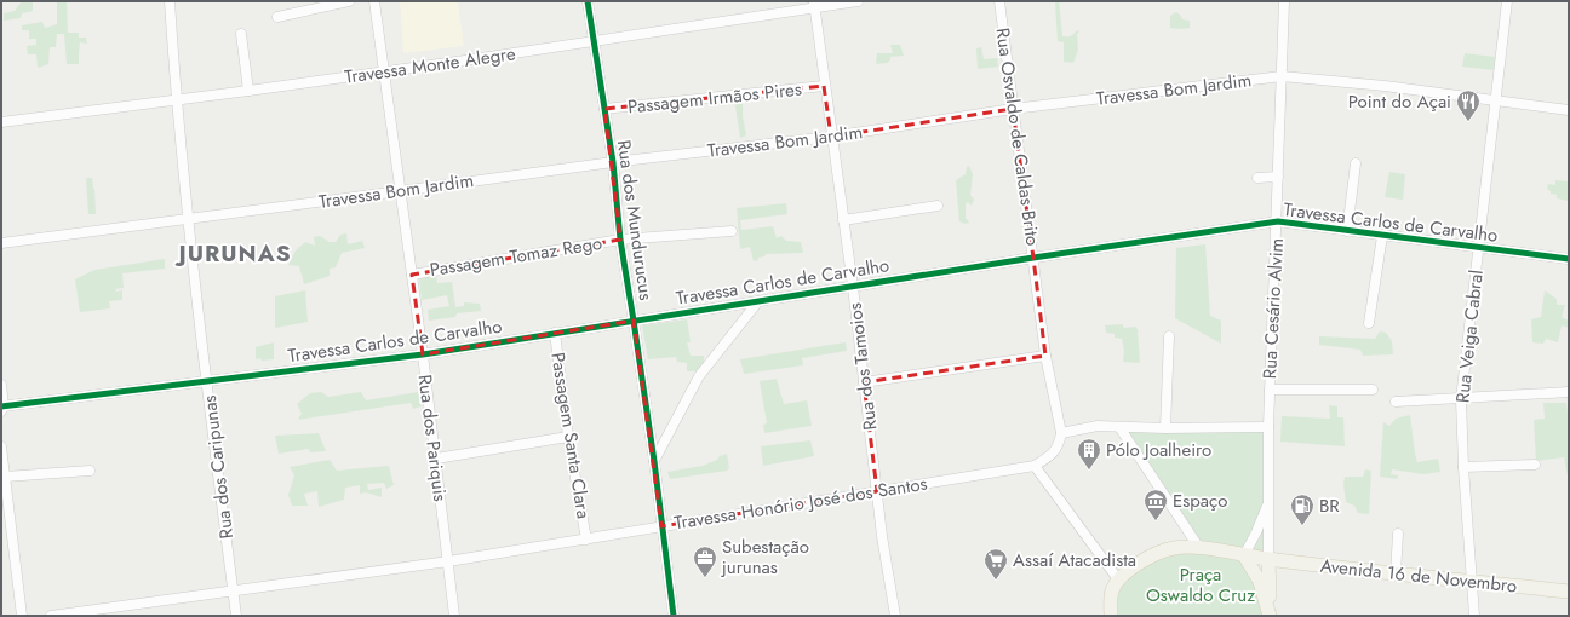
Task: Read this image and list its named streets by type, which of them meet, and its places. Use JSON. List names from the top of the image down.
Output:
{
  "streets": {
    "main road": ["Avenida 16 de Novembro"],
    "street": [
      "Travessa Monte Alegre",
      "Travessa Bom Jardim",
      "Passagem Irmãos Pires",
      "Rua Osvaldo de Caldas Brito",
      "Rua dos Mundurucus",
      "Travessa Carlos de Carvalho",
      "Passagem Tomaz Rego",
      "Rua Cesário Alvim",
      "Rua Veiga Cabral",
      "Rua dos Tamoios",
      "Passagem Santa Clara",
      "Rua dos Pariquis",
      "Rua dos Caripunas",
      "Travessa Honório José dos Santos"
    ]
  },
  "crossings": [
    ["Travessa Monte Alegre", "Rua dos Mundurucus"],
    ["Travessa Monte Alegre", "Rua dos Tamoios"],
    ["Travessa Monte Alegre", "Rua dos Pariquis"],
    ["Travessa Monte Alegre", "Rua dos Caripunas"],
    ["Travessa Bom Jardim", "Rua Osvaldo de Caldas Brito"],
    ["Travessa Bom Jardim", "Rua dos Mundurucus"],
    ["Travessa Bom Jardim", "Rua Cesário Alvim"],
    ["Travessa Bom Jardim", "Rua Veiga Cabral"],
    ["Travessa Bom Jardim", "Rua dos Tamoios"],
    ["Travessa Bom Jardim", "Rua dos Pariquis"],
    ["Travessa Bom Jardim", "Rua dos Caripunas"],
    ["Passagem Irmãos Pires", "Rua dos Mundurucus"],
    ["Passagem Irmãos Pires", "Rua dos Tamoios"],
    ["Rua Osvaldo de Caldas Brito", "Travessa Carlos de Carvalho"],
    ["Rua Osvaldo de Caldas Brito", "Travessa Honório José dos Santos"],
    ["Rua dos Mundurucus", "Travessa Carlos de Carvalho"],
    ["Rua dos Mundurucus", "Passagem Tomaz Rego"],
    ["Rua dos Mundurucus", "Travessa Honório José dos Santos"],
    ["Travessa Carlos de Carvalho", "Rua Cesário Alvim"],
    ["Travessa Carlos de Carvalho", "Rua Veiga Cabral"],
    ["Travessa Carlos de Carvalho", "Rua dos Tamoios"],
    ["Travessa Carlos de Carvalho", "Passagem Santa Clara"],
    ["Travessa Carlos de Carvalho", "Rua dos Pariquis"],
    ["Travessa Carlos de Carvalho", "Rua dos Caripunas"],
    ["Passagem Tomaz Rego", "Rua dos Pariquis"],
    ["Rua Cesário Alvim", "Avenida 16 de Novembro"],
    ["Rua Veiga Cabral", "Avenida 16 de Novembro"],
    ["Rua dos Tamoios", "Travessa Honório José dos Santos"],
    ["Passagem Santa Clara", "Travessa Honório José dos Santos"],
    ["Rua dos Pariquis", "Travessa Honório José dos Santos"],
    ["Rua dos Caripunas", "Travessa Honório José dos Santos"]
  ],
  "districts": ["JURUNAS"],
  "parks": ["Praça Oswaldo Cruz"],
  "places": {
    "restaurant": ["Point do Açai"],
    "building": ["Pólo Joalheiro"],
    "museum": ["Espaço"],
    "fuel station": ["BR"],
    "office": ["Subestação jurunas"],
    "supermarket": ["Assaí Atacadista"]
  }
}
